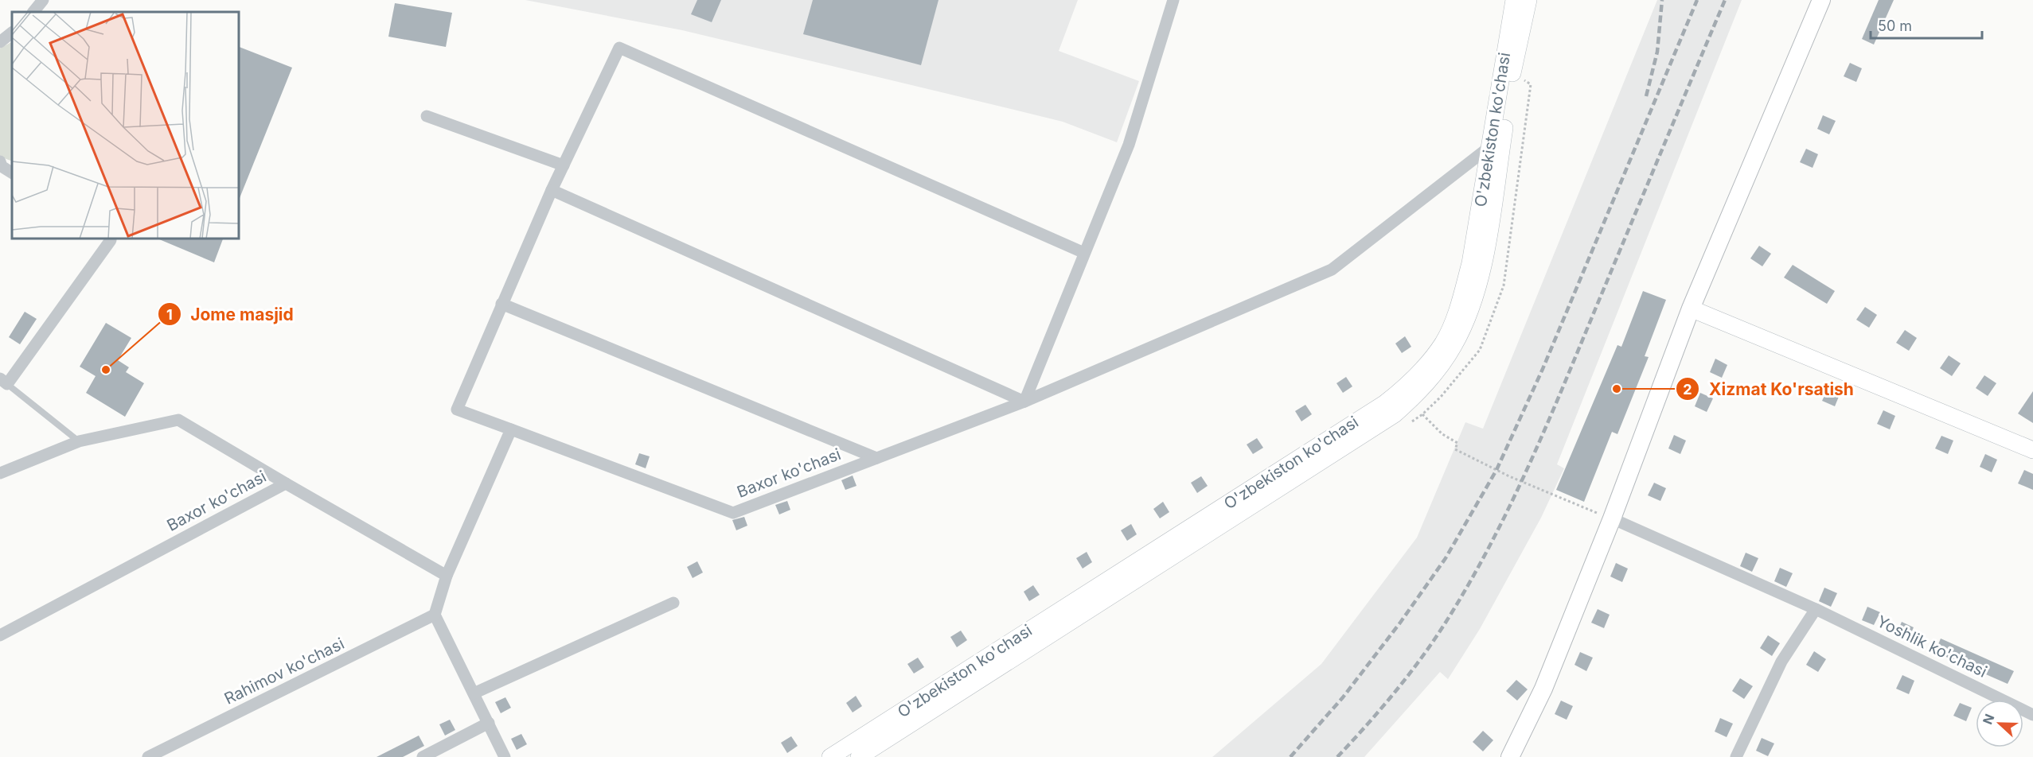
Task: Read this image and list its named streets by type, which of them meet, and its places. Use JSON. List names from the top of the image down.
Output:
{
  "streets": {
    "main road": ["O'zbekiston ko'chasi"],
    "street": ["Baxor ko'chasi", "Yoshlik ko'chasi", "Rahimov ko'chasi"]
  },
  "crossings": [
    ["O'zbekiston ko'chasi", "Baxor ko'chasi"]
  ],
  "places": ["Jome masjid", "Xizmat Ko'rsatish"],
  "scale_bar": "50 m",
  "north": "left"
}
